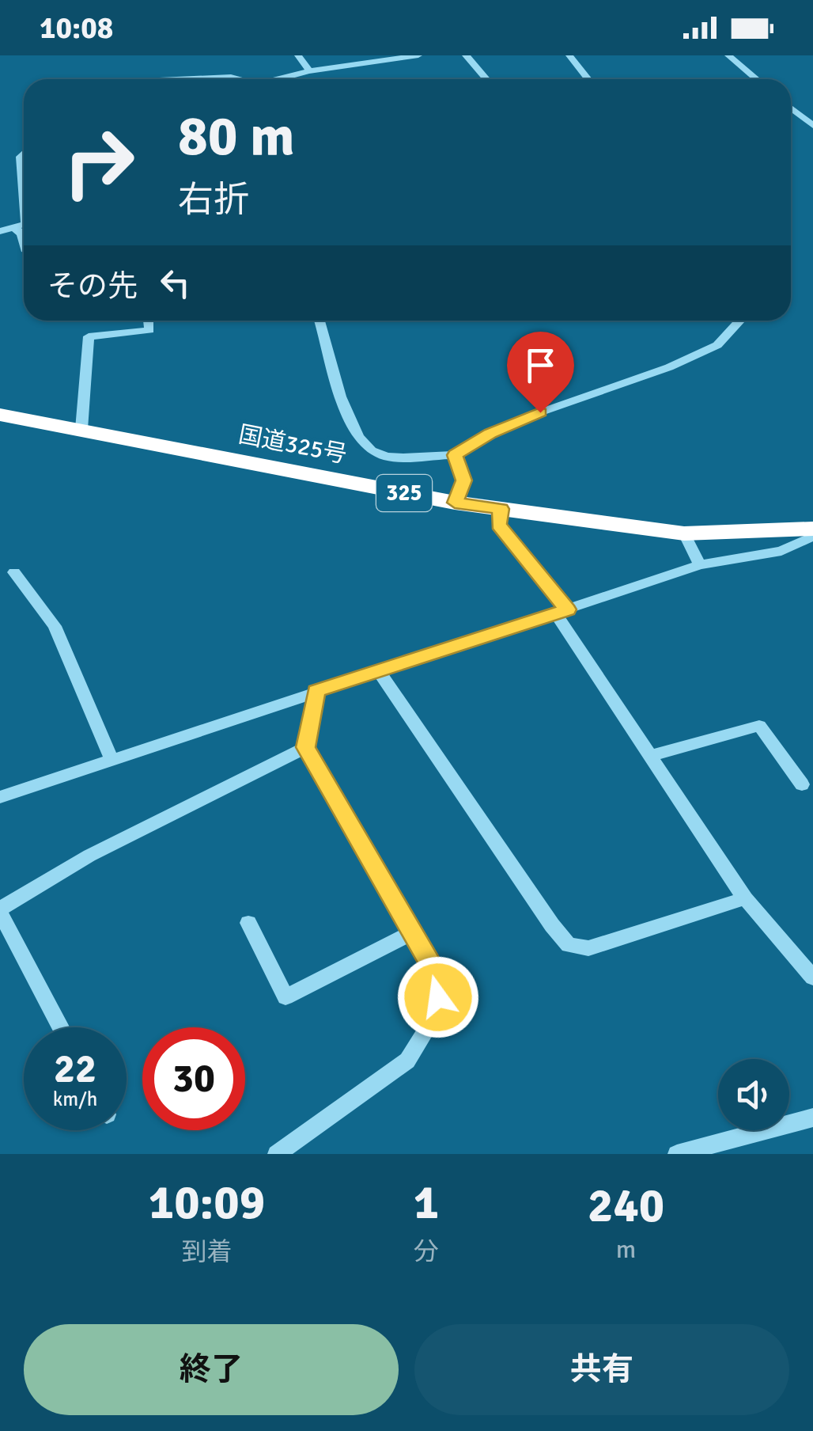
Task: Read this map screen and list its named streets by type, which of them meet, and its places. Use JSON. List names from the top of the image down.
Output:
{
  "streets": {
    "highway": ["国道325号", "325"]
  },
  "page": {
    "status": "10:08",
    "turn": ["80 m", "右折"],
    "then": "その先",
    "speed": "22 km/h",
    "limit": "30",
    "eta": [
      "10:09",
      "到着",
      "1",
      "分",
      "240",
      "m"
    ],
    "buttons": ["終了", "共有"]
  }
}
